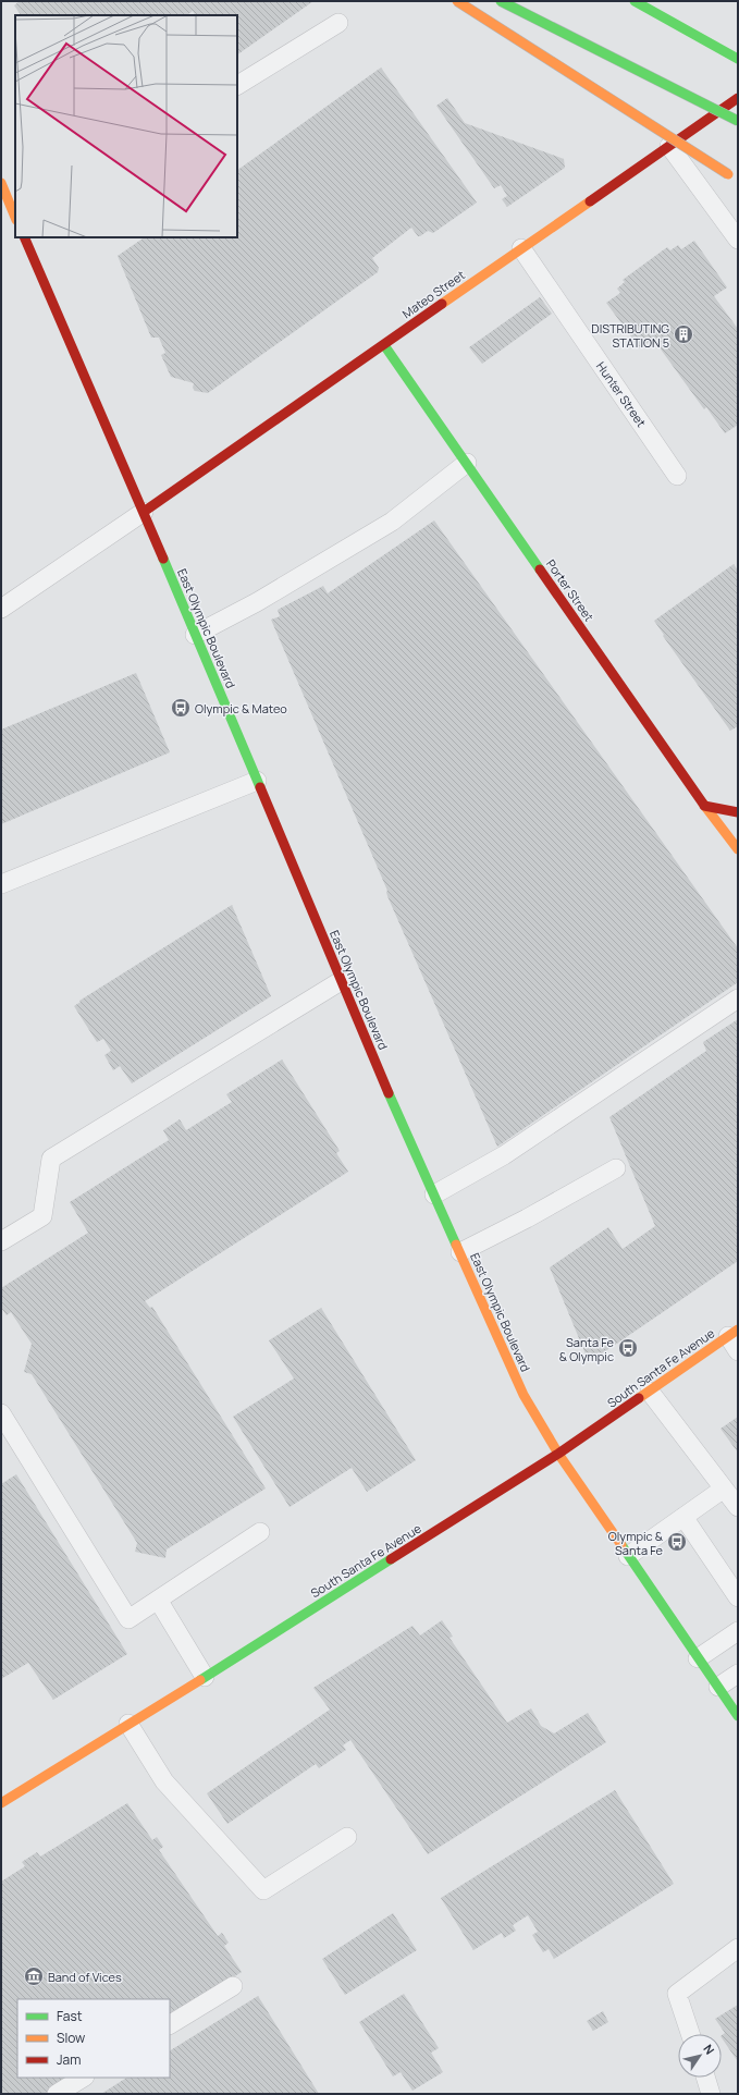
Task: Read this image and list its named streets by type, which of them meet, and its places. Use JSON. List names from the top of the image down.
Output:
{
  "streets": {
    "main road": [
      "Mateo Street",
      "Porter Street",
      "East Olympic Boulevard",
      "South Santa Fe Avenue"
    ],
    "lane": ["Hunter Street"]
  },
  "crossings": [
    ["Mateo Street", "Hunter Street"],
    ["Mateo Street", "Porter Street"],
    ["Mateo Street", "East Olympic Boulevard"],
    ["East Olympic Boulevard", "South Santa Fe Avenue"]
  ],
  "places": {
    "building": ["DISTRIBUTING STATION 5"],
    "bus stop": ["Olympic & Mateo", "Santa Fe & Olympic", "Olympic & Santa Fe"],
    "museum": ["Band of Vices"]
  },
  "legend": ["Fast", "Slow", "Jam"],
  "north": "top right"
}
